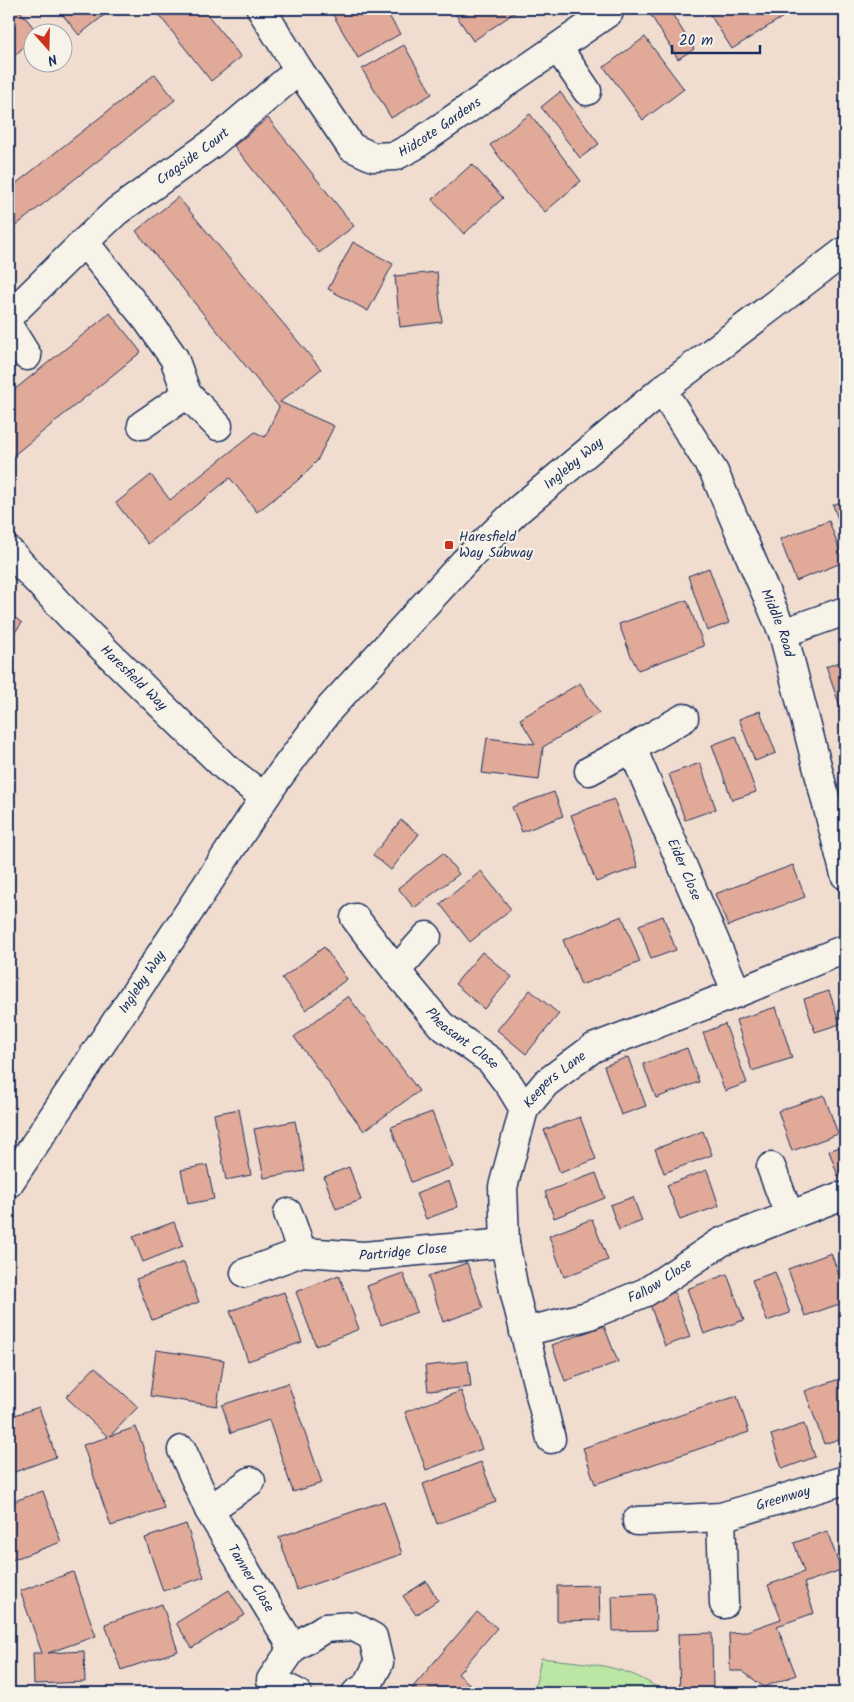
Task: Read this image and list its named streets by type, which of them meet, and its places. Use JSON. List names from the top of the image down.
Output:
{
  "streets": {
    "street": [
      "Hidcote Gardens",
      "Cragside Court",
      "Ingleby Way",
      "Middle Road",
      "Haresfield Way",
      "Eider Close",
      "Pheasant Close",
      "Keepers Lane",
      "Partridge Close",
      "Fallow Close",
      "Greenway",
      "Tanner Close"
    ]
  },
  "crossings": [
    ["Hidcote Gardens", "Cragside Court"],
    ["Ingleby Way", "Middle Road"],
    ["Ingleby Way", "Haresfield Way"],
    ["Eider Close", "Keepers Lane"],
    ["Pheasant Close", "Keepers Lane"],
    ["Keepers Lane", "Partridge Close"],
    ["Keepers Lane", "Fallow Close"]
  ],
  "places": {
    "transit": ["Haresfield Way Subway"]
  },
  "scale_bar": "20 m",
  "north": "bottom"
}
